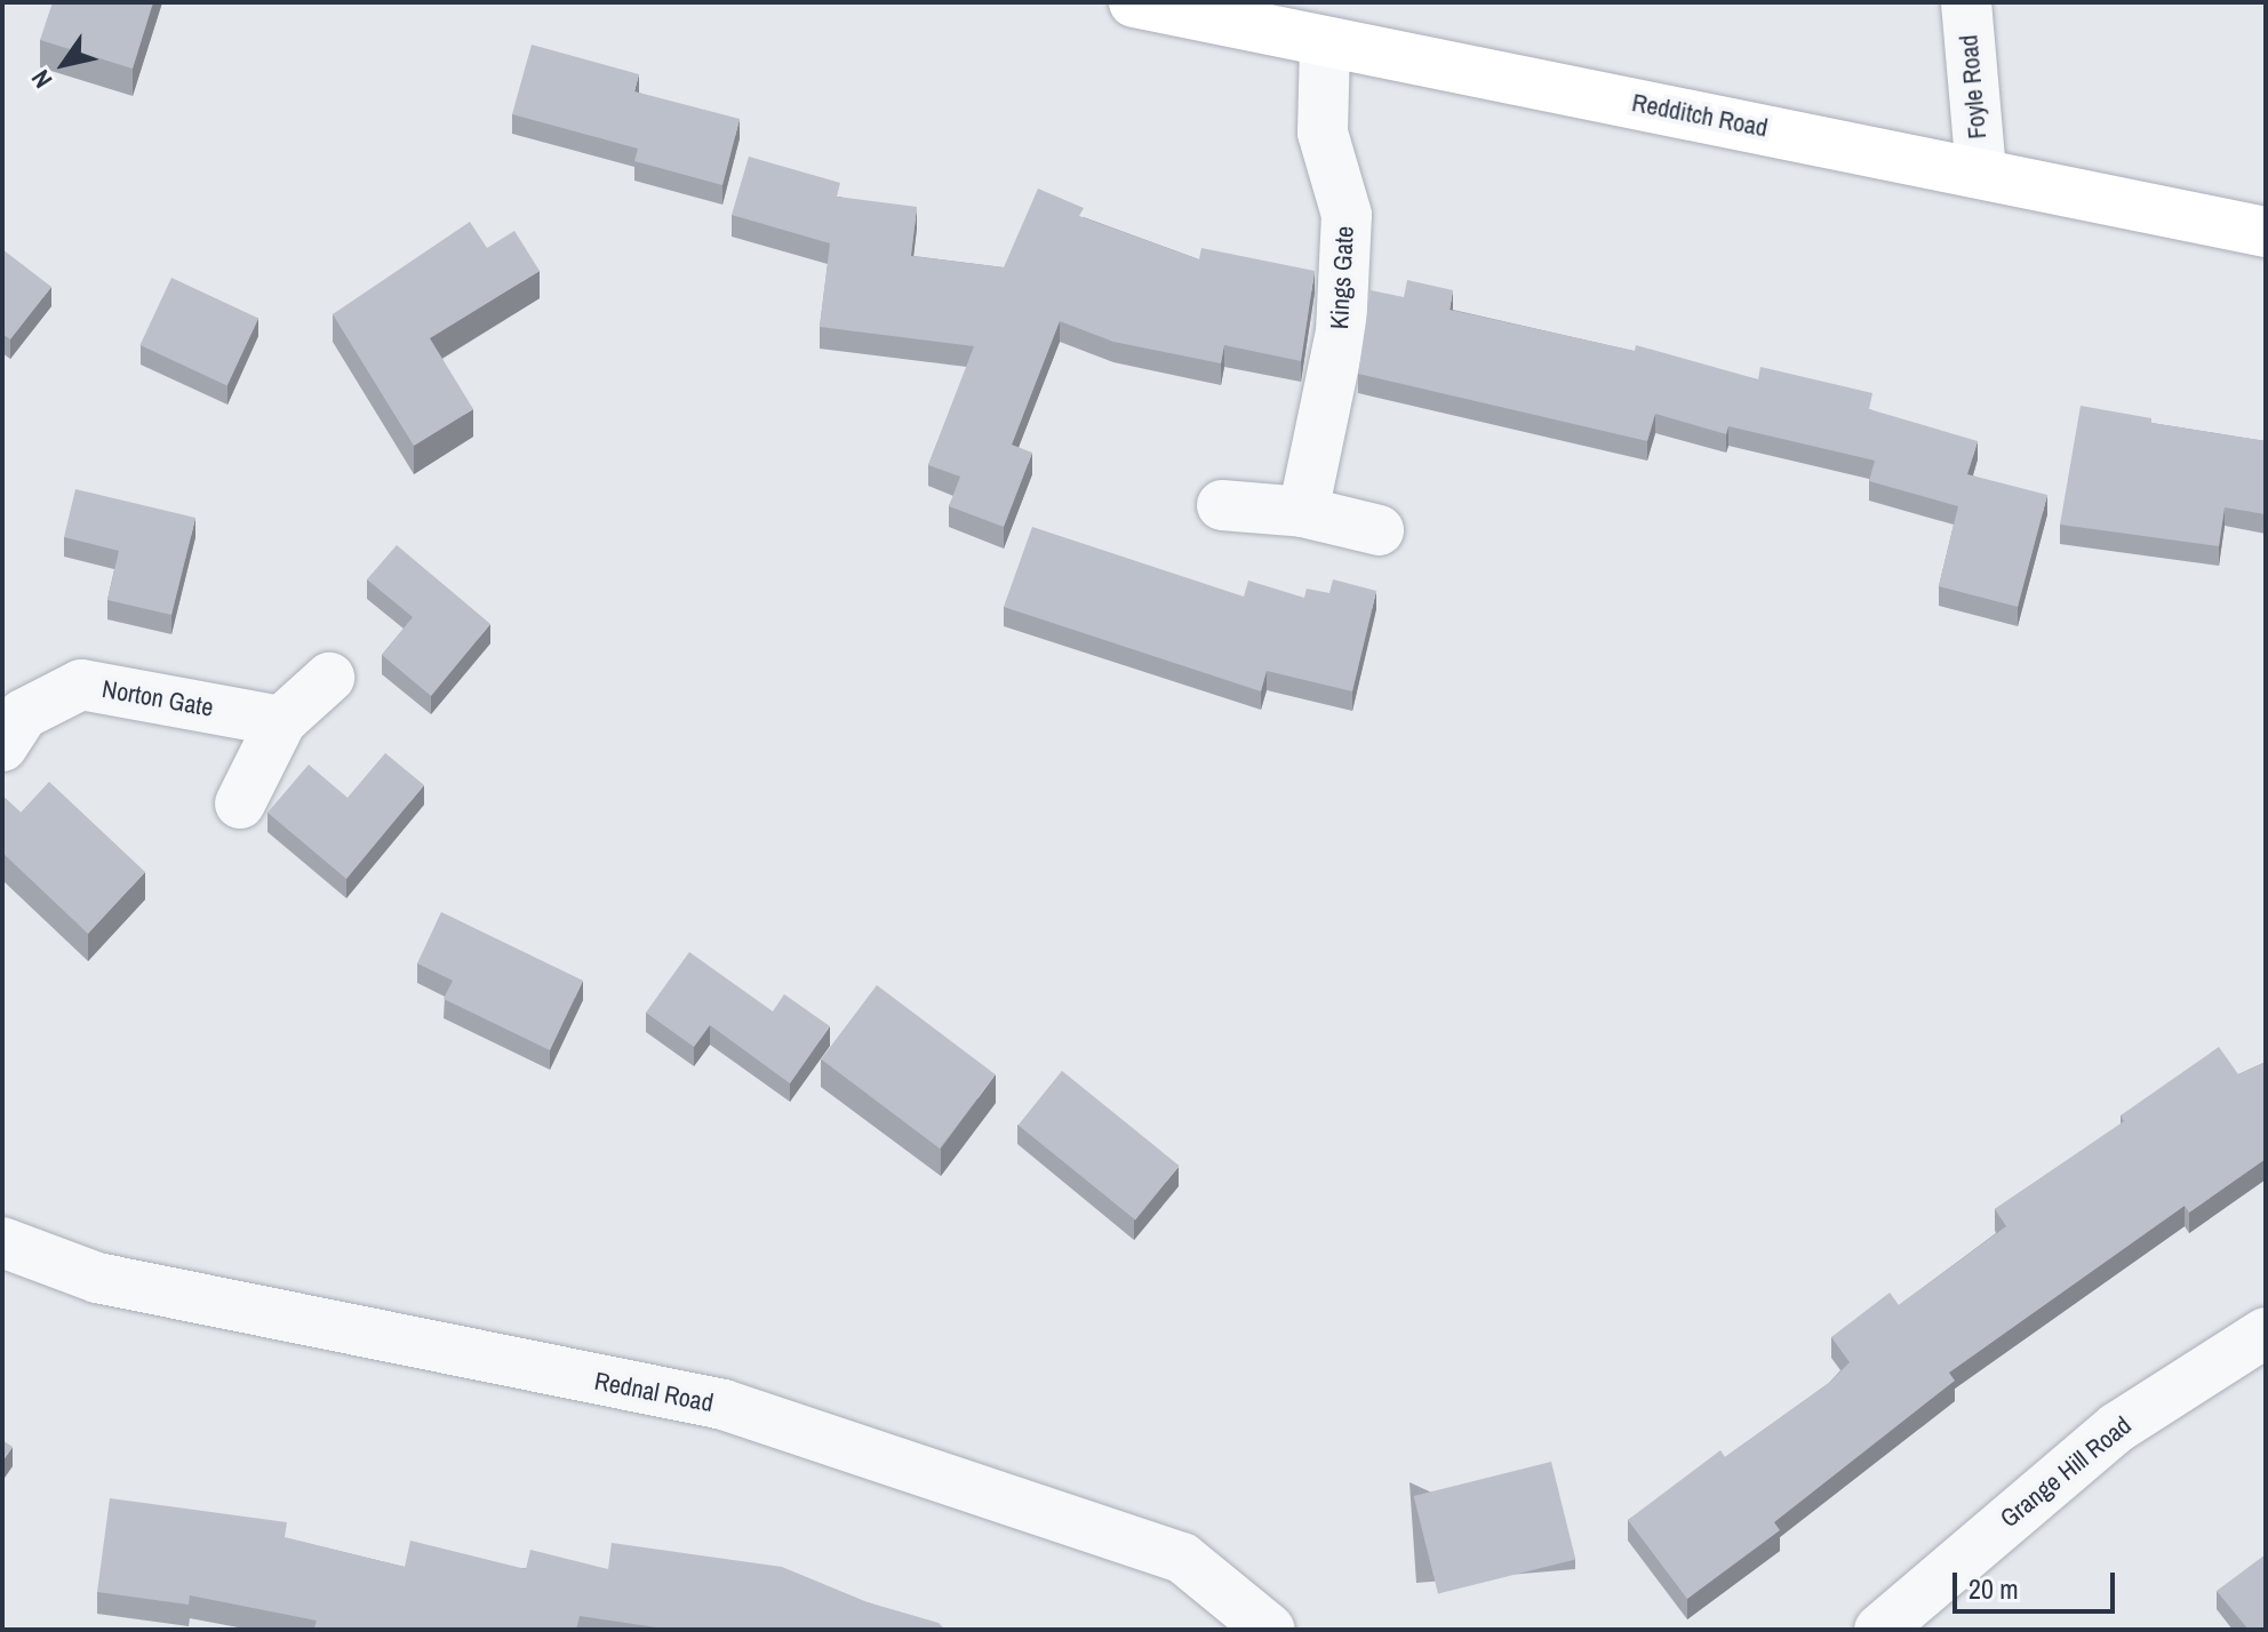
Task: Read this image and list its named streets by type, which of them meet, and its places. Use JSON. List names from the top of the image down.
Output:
{
  "streets": {
    "highway": ["Redditch Road"],
    "street": [
      "Foyle Road",
      "Kings Gate",
      "Norton Gate",
      "Rednal Road",
      "Grange Hill Road"
    ]
  },
  "crossings": [
    ["Foyle Road", "Redditch Road"],
    ["Redditch Road", "Kings Gate"]
  ],
  "scale_bar": "20 m",
  "north": "bottom left"
}
